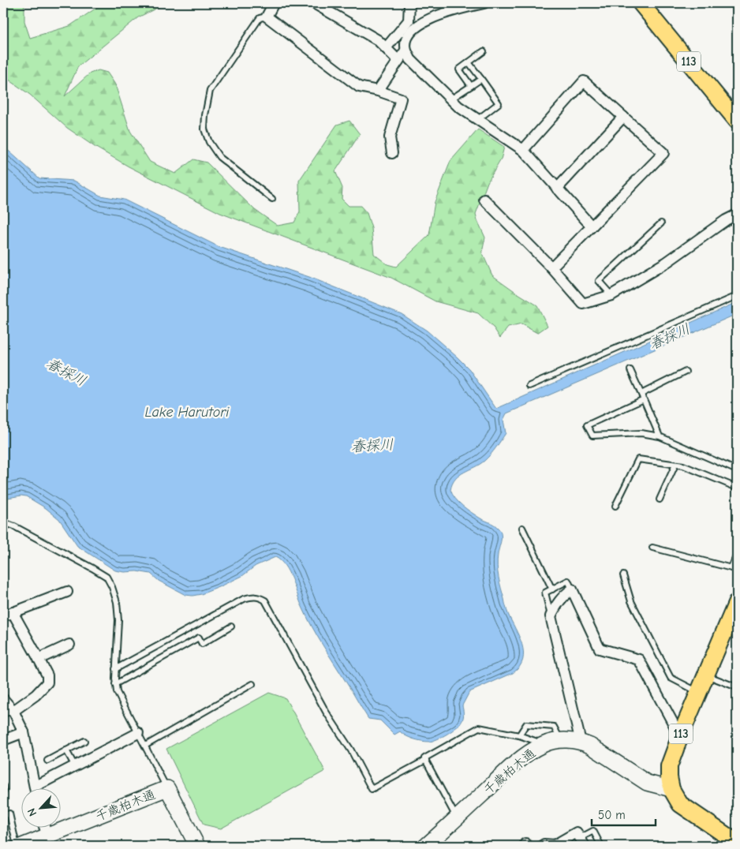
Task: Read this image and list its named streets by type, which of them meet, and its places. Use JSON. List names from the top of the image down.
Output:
{
  "streets": {
    "main road": ["113"],
    "street": ["千歳柏木通"]
  },
  "crossings": [
    ["113", "千歳柏木通"]
  ],
  "water": ["春採川", "Lake Harutori"],
  "scale_bar": "50 m",
  "north": "bottom left"
}
